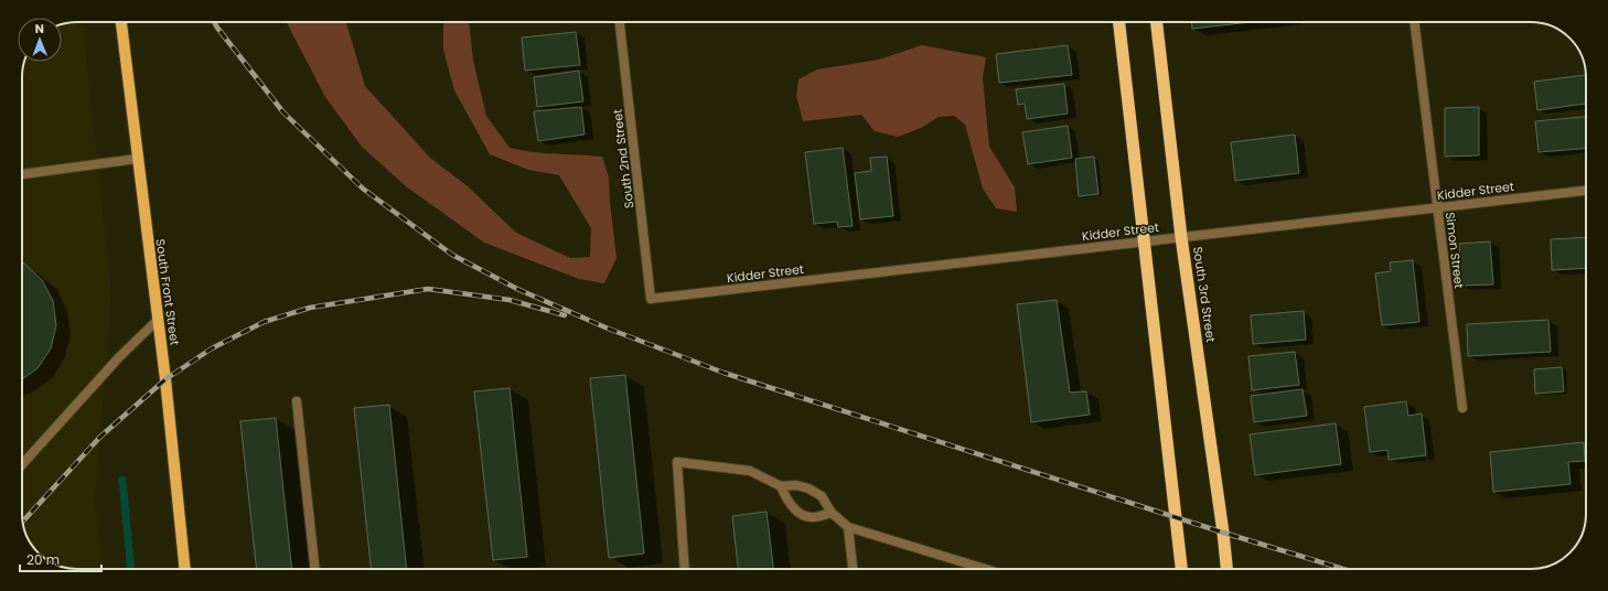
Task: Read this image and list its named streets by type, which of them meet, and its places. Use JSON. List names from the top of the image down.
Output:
{
  "streets": {
    "highway": ["South 3rd Street"],
    "main road": ["South Front Street"],
    "street": ["South 2nd Street", "Kidder Street", "Simon Street"]
  },
  "crossings": [
    ["South 2nd Street", "Kidder Street"],
    ["Kidder Street", "Simon Street"],
    ["Kidder Street", "South 3rd Street"]
  ],
  "scale_bar": "20 m",
  "north": "top"
}
